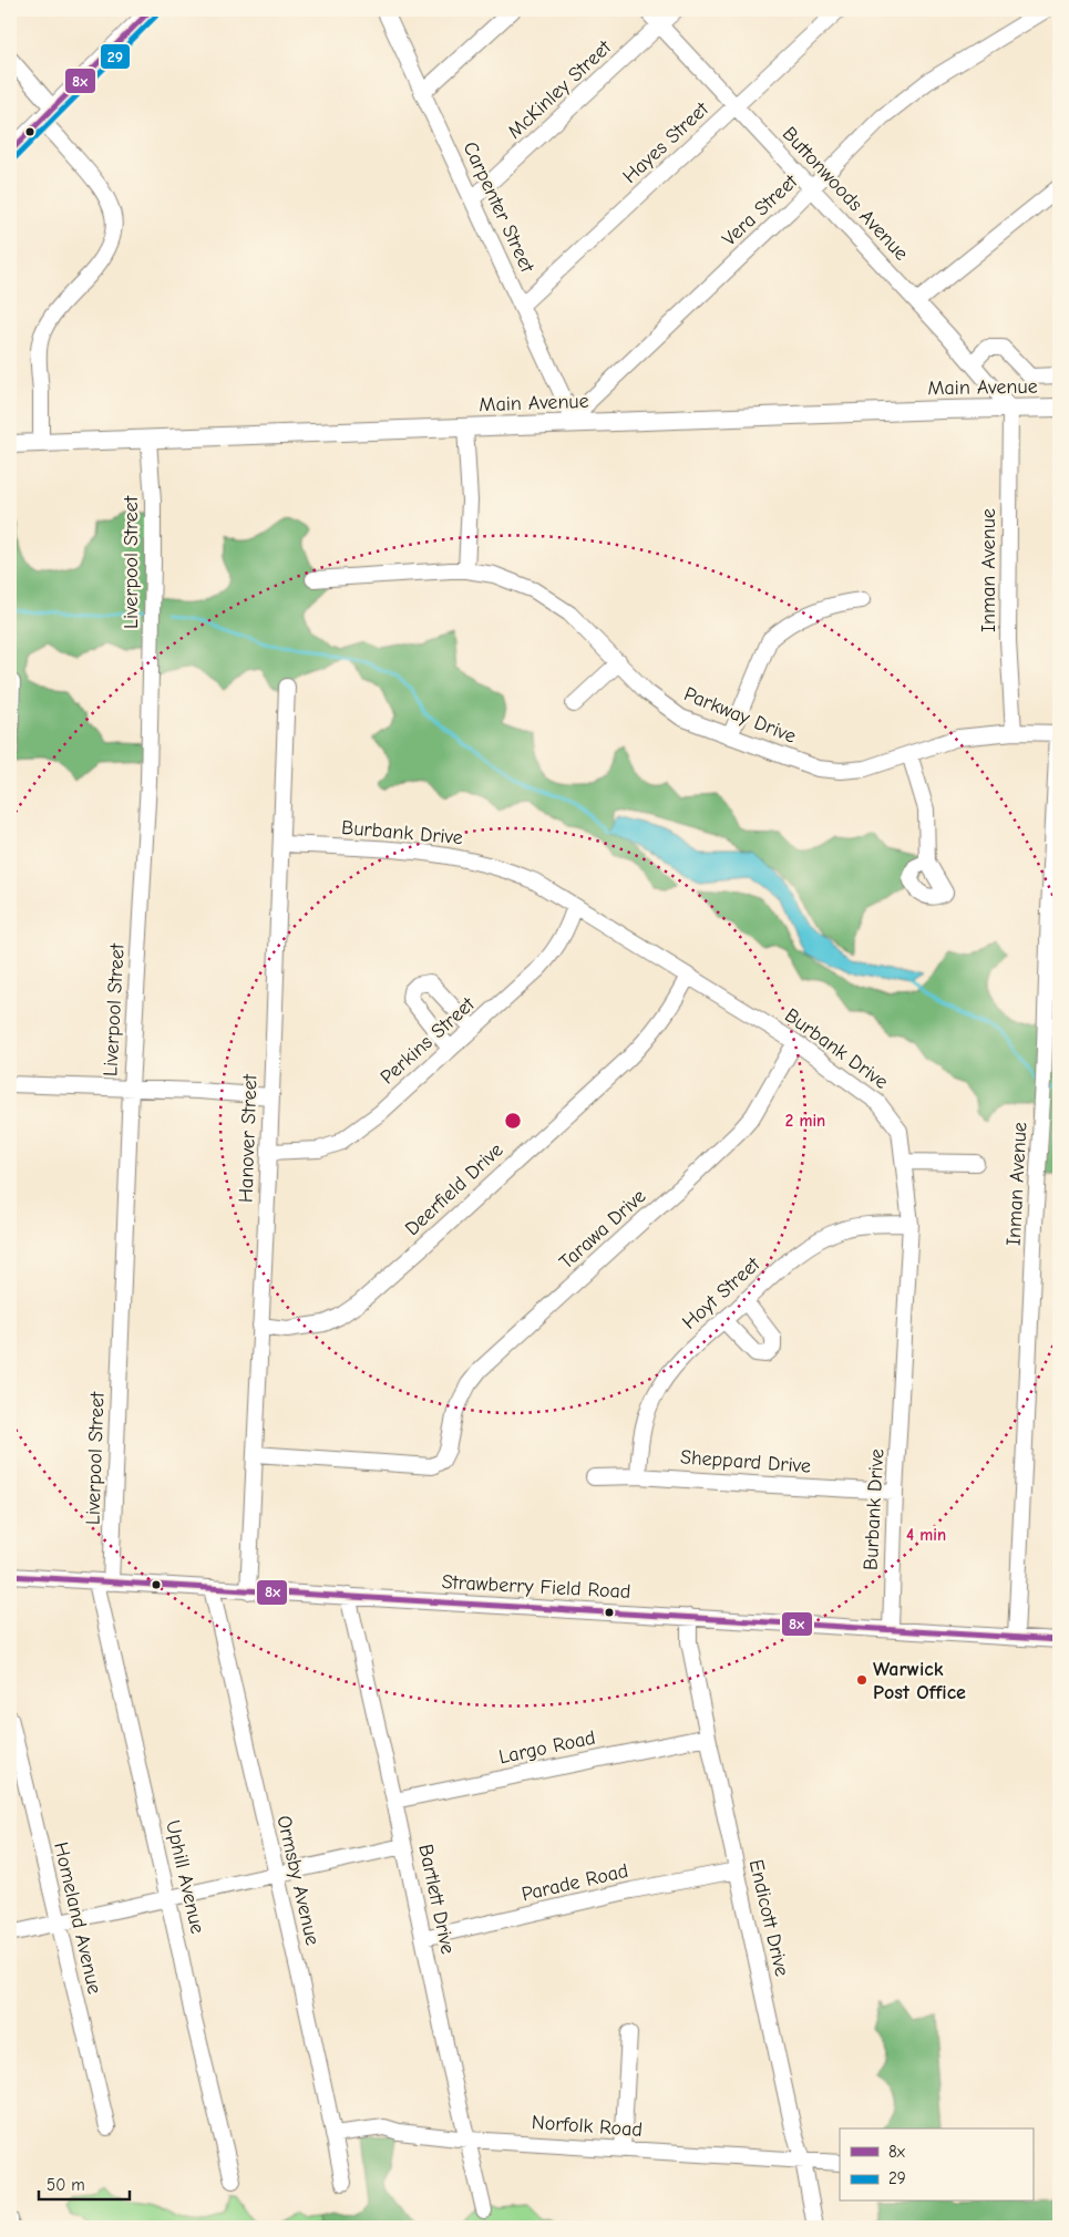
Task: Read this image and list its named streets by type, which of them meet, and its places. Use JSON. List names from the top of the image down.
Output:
{
  "streets": {
    "main road": ["Main Avenue"],
    "street": [
      "McKinley Street",
      "Hayes Street",
      "Buttonwoods Avenue",
      "Carpenter Street",
      "Vera Street",
      "Liverpool Street",
      "Inman Avenue",
      "Parkway Drive",
      "Burbank Drive",
      "Perkins Street",
      "Hanover Street",
      "Deerfield Drive",
      "Tarawa Drive",
      "Hoyt Street",
      "Sheppard Drive",
      "Strawberry Field Road",
      "Largo Road",
      "Uphill Avenue",
      "Ormsby Avenue",
      "Parade Road",
      "Bartlett Drive",
      "Homeland Avenue",
      "Endicott Drive",
      "Norfolk Road"
    ]
  },
  "crossings": [
    ["McKinley Street", "Buttonwoods Avenue"],
    ["McKinley Street", "Carpenter Street"],
    ["Hayes Street", "Buttonwoods Avenue"],
    ["Hayes Street", "Carpenter Street"],
    ["Buttonwoods Avenue", "Vera Street"],
    ["Buttonwoods Avenue", "Main Avenue"],
    ["Buttonwoods Avenue", "Inman Avenue"],
    ["Carpenter Street", "Vera Street"],
    ["Carpenter Street", "Main Avenue"],
    ["Vera Street", "Main Avenue"],
    ["Main Avenue", "Liverpool Street"],
    ["Main Avenue", "Inman Avenue"],
    ["Liverpool Street", "Strawberry Field Road"],
    ["Liverpool Street", "Uphill Avenue"],
    ["Inman Avenue", "Parkway Drive"],
    ["Inman Avenue", "Strawberry Field Road"],
    ["Burbank Drive", "Perkins Street"],
    ["Burbank Drive", "Hanover Street"],
    ["Burbank Drive", "Deerfield Drive"],
    ["Burbank Drive", "Tarawa Drive"],
    ["Burbank Drive", "Hoyt Street"],
    ["Burbank Drive", "Sheppard Drive"],
    ["Burbank Drive", "Strawberry Field Road"],
    ["Perkins Street", "Hanover Street"],
    ["Hanover Street", "Deerfield Drive"],
    ["Hanover Street", "Tarawa Drive"],
    ["Hanover Street", "Strawberry Field Road"],
    ["Hoyt Street", "Sheppard Drive"],
    ["Strawberry Field Road", "Uphill Avenue"],
    ["Strawberry Field Road", "Ormsby Avenue"],
    ["Strawberry Field Road", "Bartlett Drive"],
    ["Strawberry Field Road", "Endicott Drive"],
    ["Largo Road", "Bartlett Drive"],
    ["Largo Road", "Endicott Drive"],
    ["Ormsby Avenue", "Norfolk Road"],
    ["Parade Road", "Bartlett Drive"],
    ["Parade Road", "Endicott Drive"],
    ["Bartlett Drive", "Norfolk Road"],
    ["Endicott Drive", "Norfolk Road"]
  ],
  "places": ["Warwick Post Office"],
  "lines": ["transit line 8x", "transit line 29"],
  "legend": ["8x", "29"],
  "scale_bar": "50 m",
  "rings": ["2 min", "4 min"]
}
